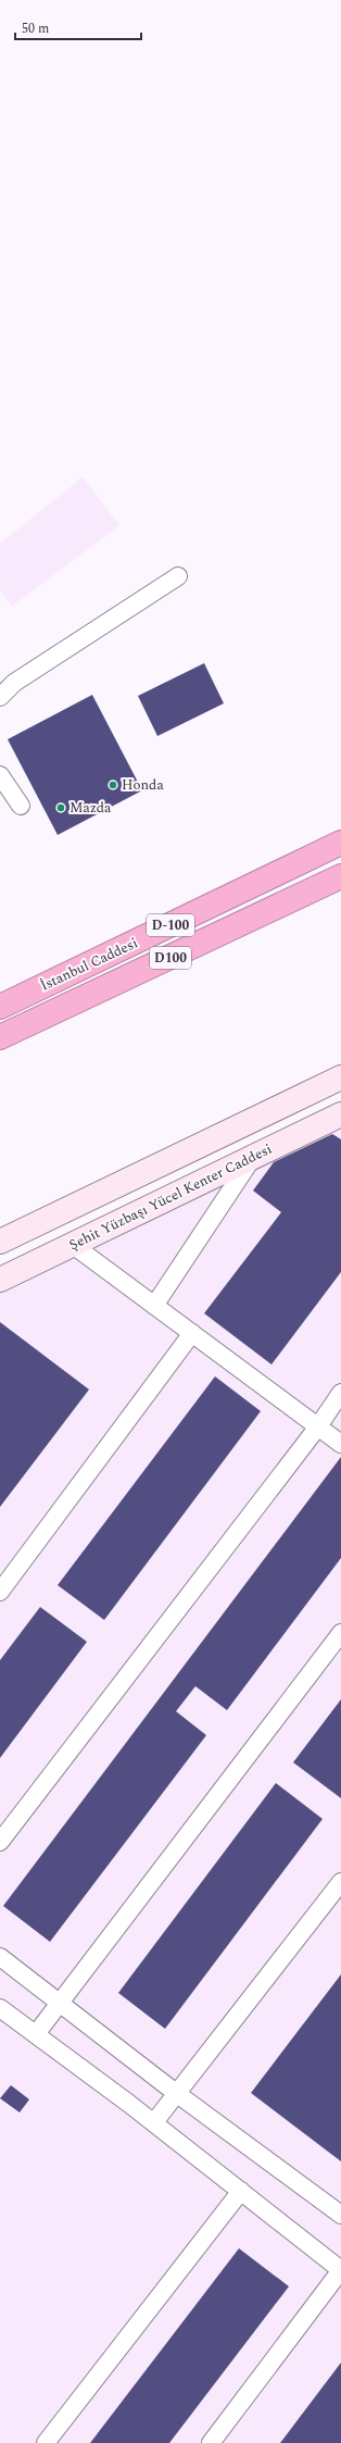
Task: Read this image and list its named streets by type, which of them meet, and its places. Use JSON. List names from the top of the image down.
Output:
{
  "streets": {
    "highway": ["D-100", "D100", "İstanbul Caddesi"],
    "street": ["Şehit Yüzbaşı Yücel Kenter Caddesi"]
  },
  "places": ["Honda", "Mazda"],
  "scale_bar": "50 m"
}
